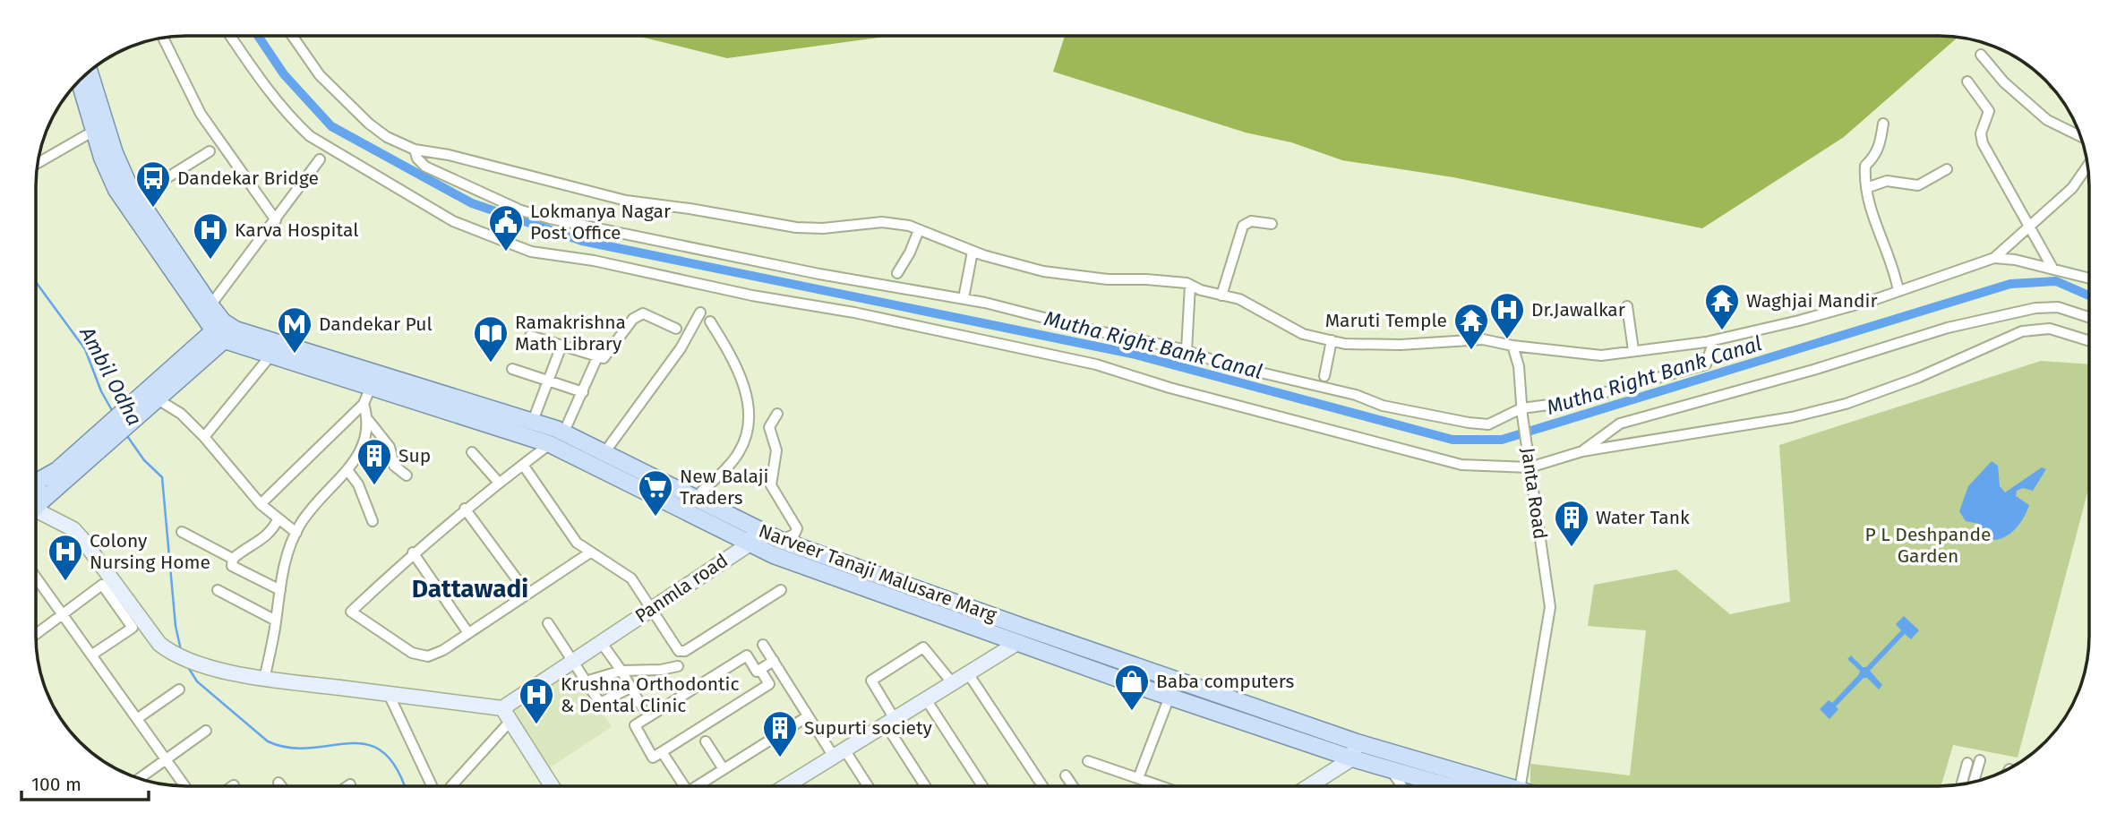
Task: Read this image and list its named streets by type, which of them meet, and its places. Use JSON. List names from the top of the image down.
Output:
{
  "streets": {
    "main road": ["Narveer Tanaji Malusare Marg"],
    "street": ["Janta Road", "Panmla road"]
  },
  "crossings": [
    ["Narveer Tanaji Malusare Marg", "Panmla road"]
  ],
  "districts": ["Dattawadi"],
  "water": ["Mutha Right Bank Canal", "Ambil Odha"],
  "parks": ["P L Deshpande Garden"],
  "places": {
    "bus stop": ["Dandekar Bridge"],
    "public building": ["Lokmanya Nagar Post Office"],
    "hospital": [
      "Karva Hospital",
      "Dr.Jawalkar",
      "Colony Nursing Home",
      "Krushna Orthodontic & Dental Clinic"
    ],
    "temple": ["Waghjai Mandir", "Maruti Temple"],
    "metro station": ["Dandekar Pul"],
    "library": ["Ramakrishna Math Library"],
    "building": ["Sup", "Water Tank", "Supurti society"],
    "supermarket": ["New Balaji Traders"],
    "shop": ["Baba computers"]
  },
  "scale_bar": "100 m"
}
